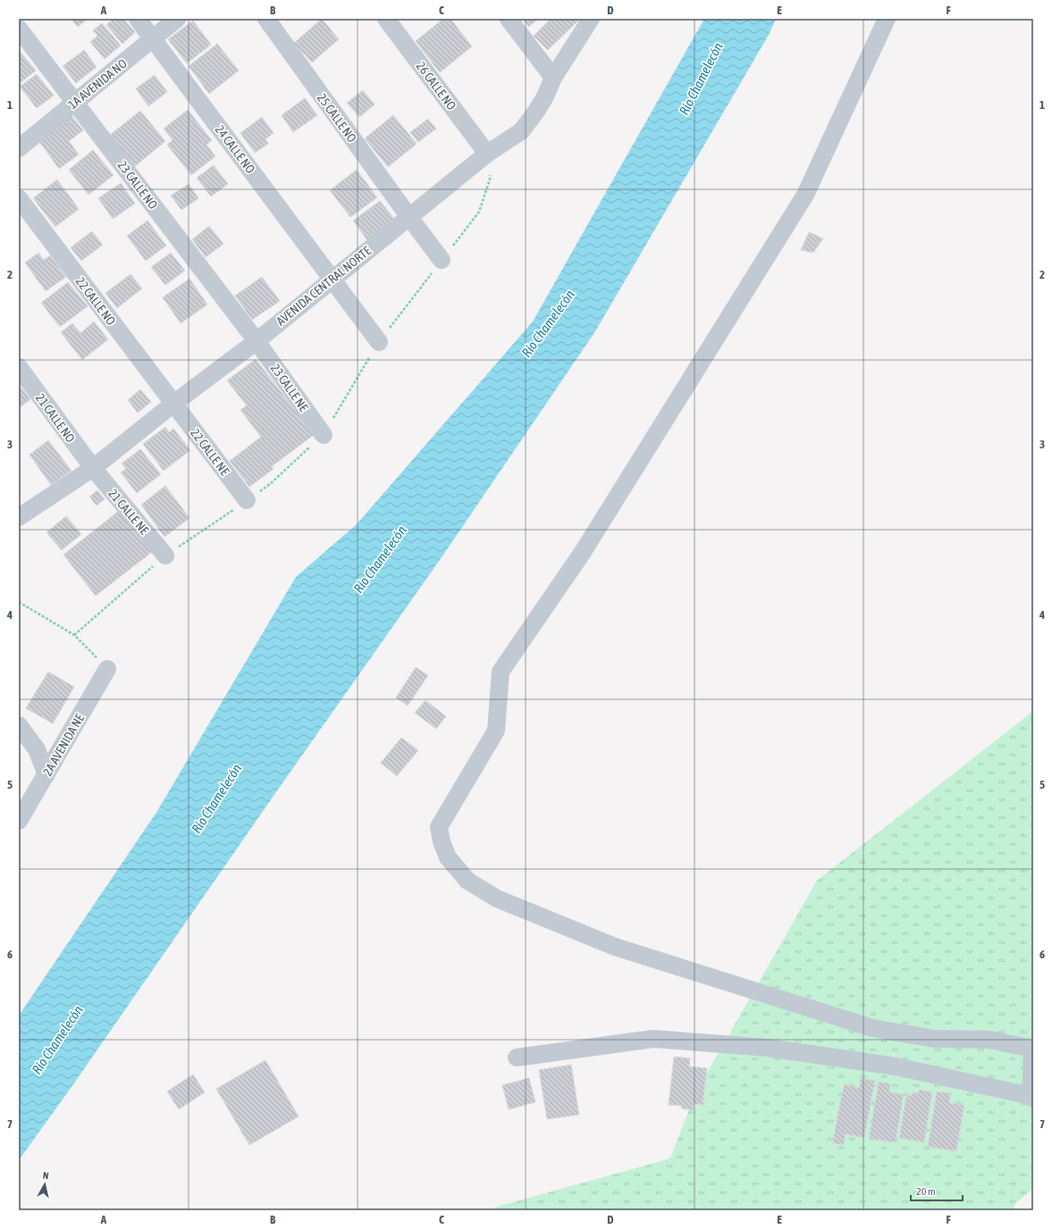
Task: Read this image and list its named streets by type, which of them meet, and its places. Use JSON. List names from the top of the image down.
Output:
{
  "streets": {
    "street": [
      "1A AVENIDA NO",
      "26 CALLE NO",
      "25 CALLE NO",
      "24 CALLE NO",
      "23 CALLE NO",
      "AVENIDA CENTRAL NORTE",
      "22 CALLE NO",
      "23 CALLE NE",
      "21 CALLE NO",
      "22 CALLE NE",
      "21 CALLE NE",
      "2A AVENIDA NE"
    ]
  },
  "crossings": [
    ["1A AVENIDA NO", "24 CALLE NO"],
    ["1A AVENIDA NO", "23 CALLE NO"],
    ["26 CALLE NO", "AVENIDA CENTRAL NORTE"],
    ["25 CALLE NO", "AVENIDA CENTRAL NORTE"],
    ["24 CALLE NO", "AVENIDA CENTRAL NORTE"],
    ["23 CALLE NO", "AVENIDA CENTRAL NORTE"],
    ["23 CALLE NO", "23 CALLE NE"],
    ["AVENIDA CENTRAL NORTE", "22 CALLE NO"],
    ["AVENIDA CENTRAL NORTE", "23 CALLE NE"],
    ["AVENIDA CENTRAL NORTE", "21 CALLE NO"],
    ["AVENIDA CENTRAL NORTE", "22 CALLE NE"],
    ["AVENIDA CENTRAL NORTE", "21 CALLE NE"],
    ["22 CALLE NO", "22 CALLE NE"],
    ["21 CALLE NO", "21 CALLE NE"]
  ],
  "water": ["Río Chamelecón"],
  "scale_bar": "20 m",
  "north": "top",
  "grid": {
    "columns": [
      "A",
      "B",
      "C",
      "D",
      "E",
      "F"
    ],
    "rows": [
      "1",
      "2",
      "3",
      "4",
      "5",
      "6",
      "7"
    ]
  }
}
